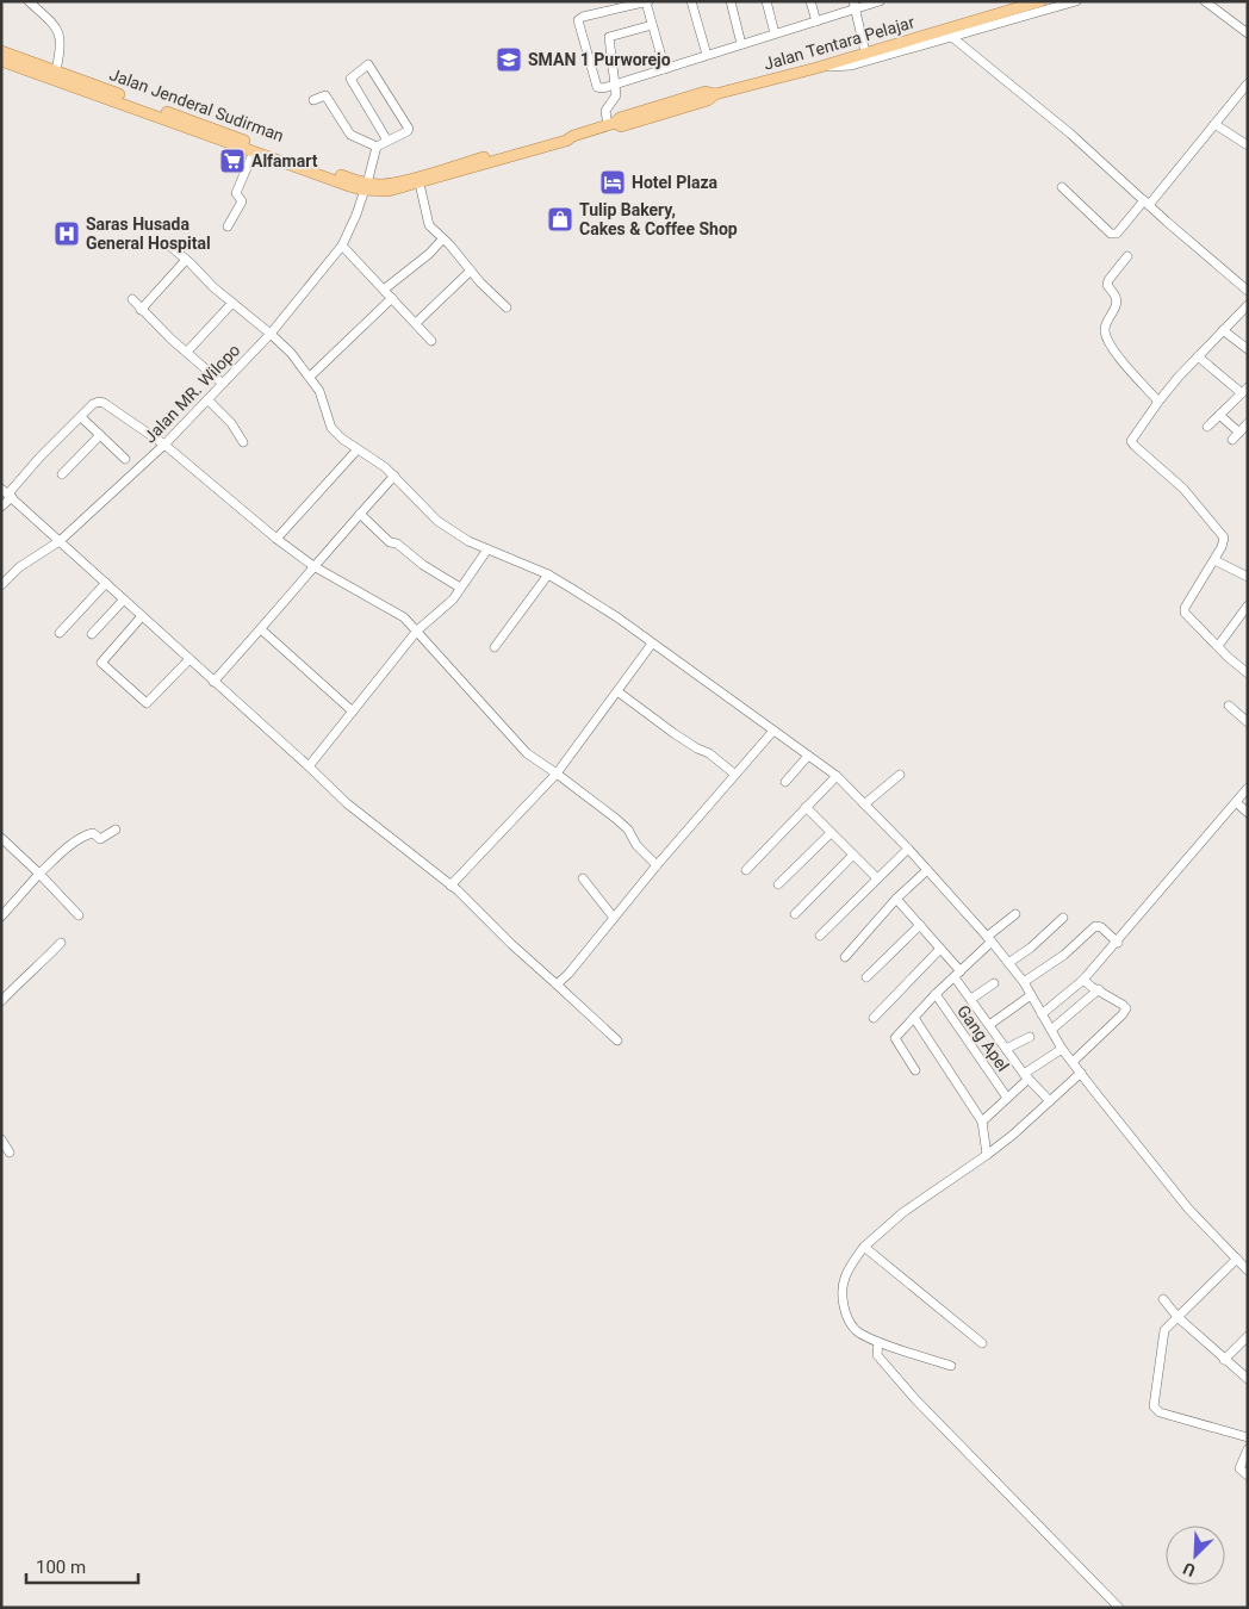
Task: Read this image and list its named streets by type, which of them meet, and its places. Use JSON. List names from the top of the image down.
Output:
{
  "streets": {
    "main road": ["Jalan Tentara Pelajar", "Jalan Jenderal Sudirman"],
    "street": ["Jalan MR. Wilopo", "Gang Apel"]
  },
  "crossings": [
    ["Jalan Tentara Pelajar", "Jalan Jenderal Sudirman"],
    ["Jalan Jenderal Sudirman", "Jalan MR. Wilopo"]
  ],
  "places": {
    "school or university": ["SMAN 1 Purworejo"],
    "supermarket": ["Alfamart"],
    "hotel": ["Hotel Plaza"],
    "shop": ["Tulip Bakery, Cakes & Coffee Shop"],
    "hospital": ["Saras Husada General Hospital"]
  },
  "scale_bar": "100 m",
  "north": "bottom left"
}
